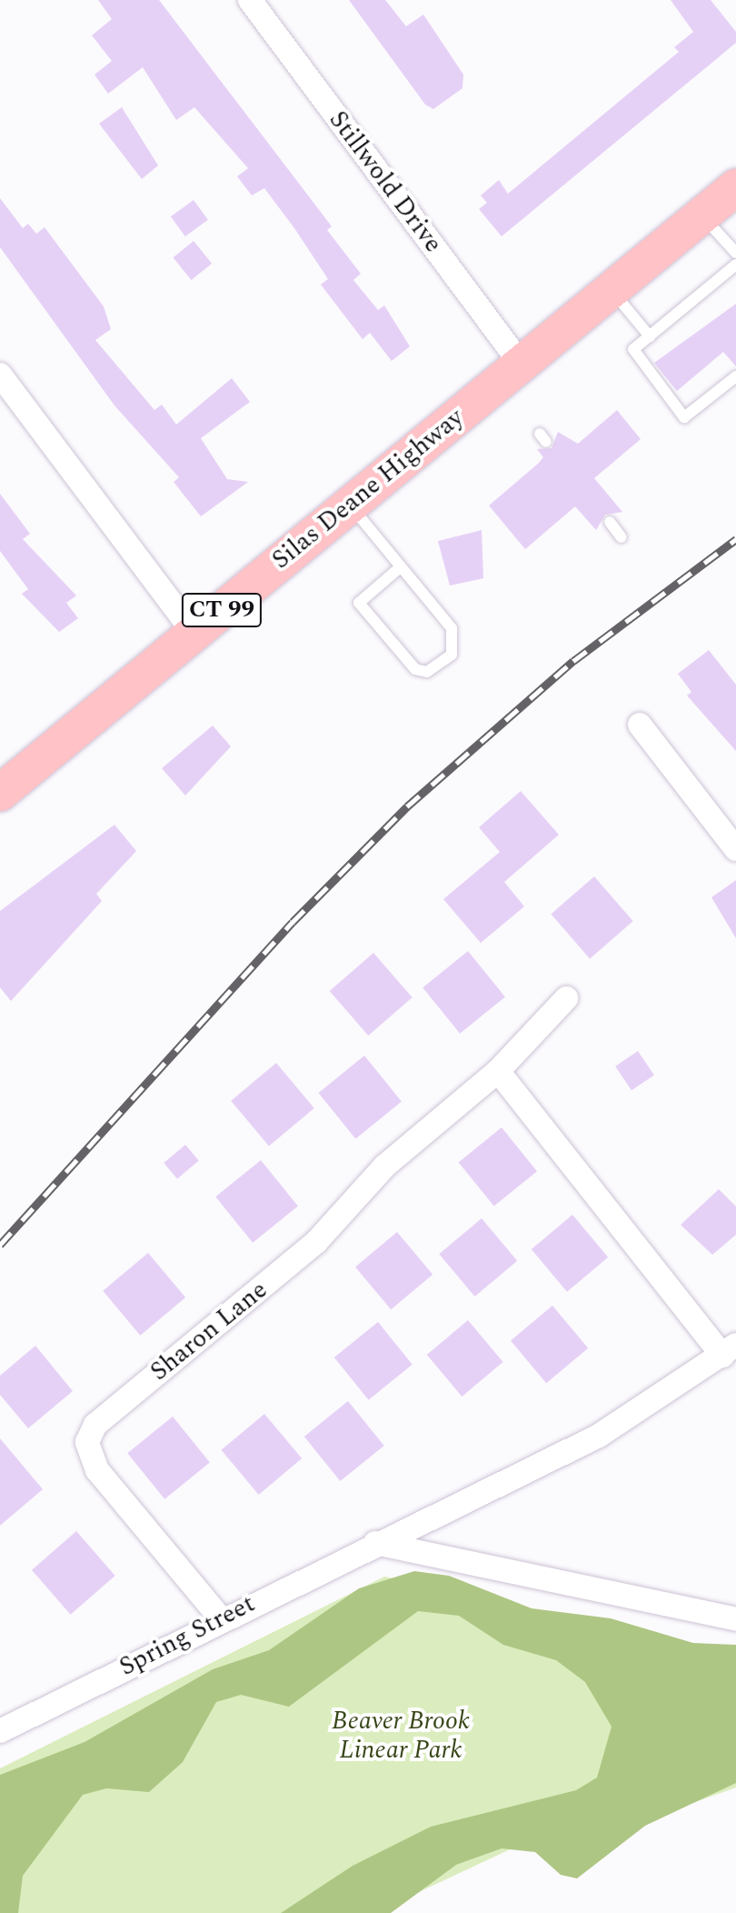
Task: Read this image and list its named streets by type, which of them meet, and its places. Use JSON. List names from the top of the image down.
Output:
{
  "streets": {
    "main road": ["Silas Deane Highway", "CT 99"],
    "street": ["Stillwold Drive", "Sharon Lane", "Spring Street"]
  },
  "crossings": [
    ["Stillwold Drive", "Silas Deane Highway"],
    ["Sharon Lane", "Spring Street"]
  ],
  "parks": ["Beaver Brook Linear Park"]
}
